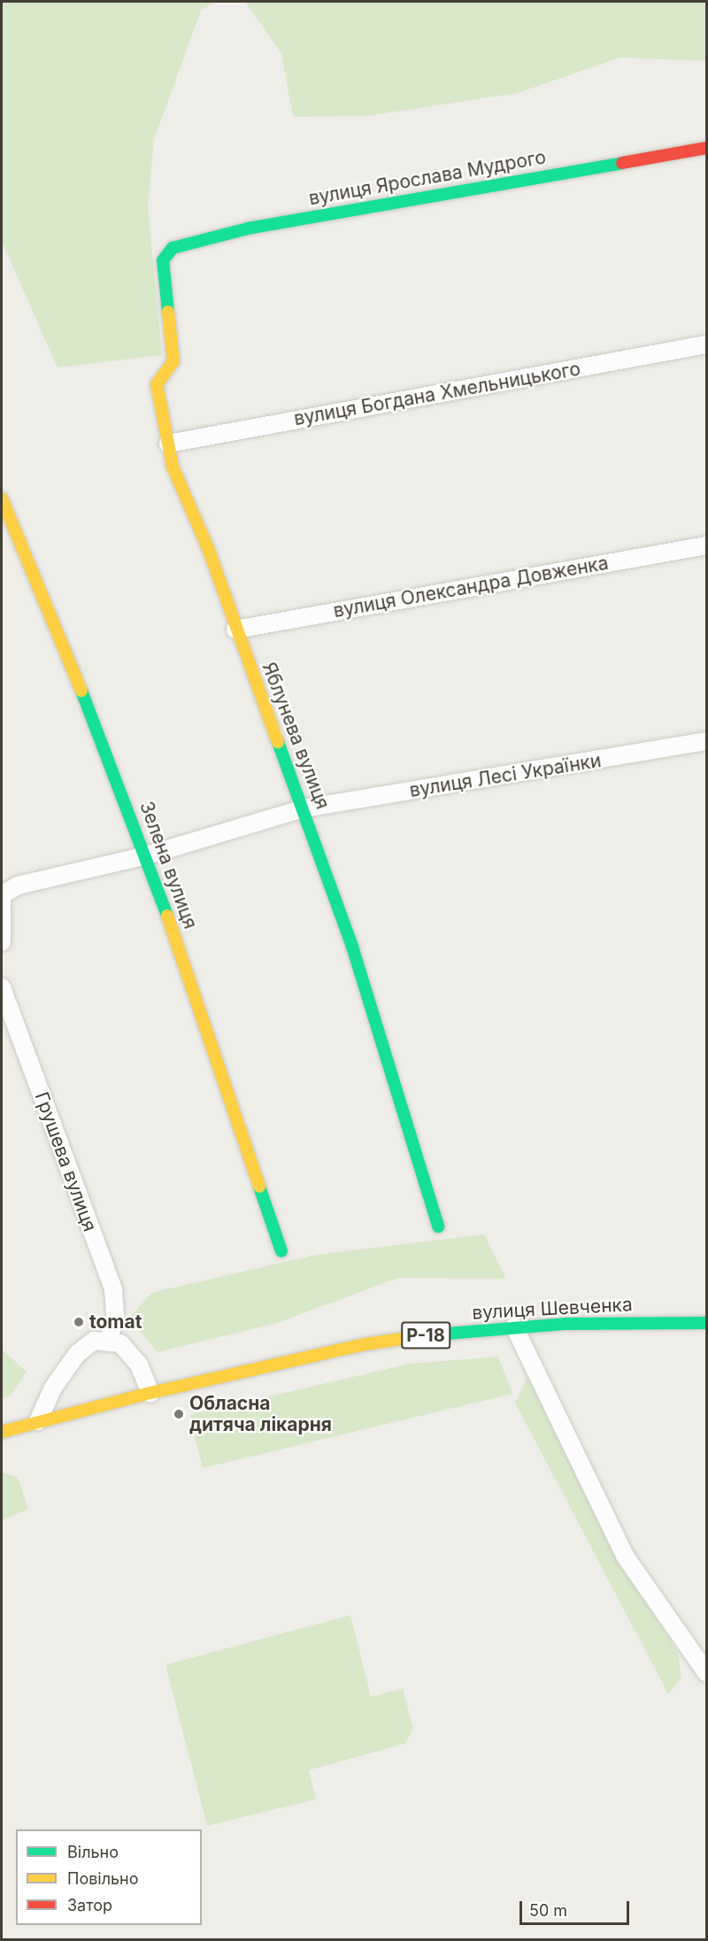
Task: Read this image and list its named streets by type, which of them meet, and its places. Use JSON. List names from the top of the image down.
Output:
{
  "streets": {
    "street": [
      "вулиця Ярослава Мудрого",
      "вулиця Богдана Хмельницького",
      "вулиця Олександра Довженка",
      "Яблунева вулиця",
      "вулиця Лесі Українки",
      "Зелена вулиця",
      "Грушева вулиця",
      "вулиця Шевченка",
      "Р-18"
    ]
  },
  "crossings": [
    ["вулиця Ярослава Мудрого", "Яблунева вулиця"],
    ["вулиця Богдана Хмельницького", "Яблунева вулиця"],
    ["вулиця Олександра Довженка", "Яблунева вулиця"],
    ["Яблунева вулиця", "вулиця Лесі Українки"],
    ["вулиця Лесі Українки", "Зелена вулиця"],
    ["вулиця Шевченка", "Р-18"]
  ],
  "places": ["tomat", "Обласна дитяча лікарня"],
  "legend": ["Вільно", "Повільно", "Затор"],
  "scale_bar": "50 m"
}
